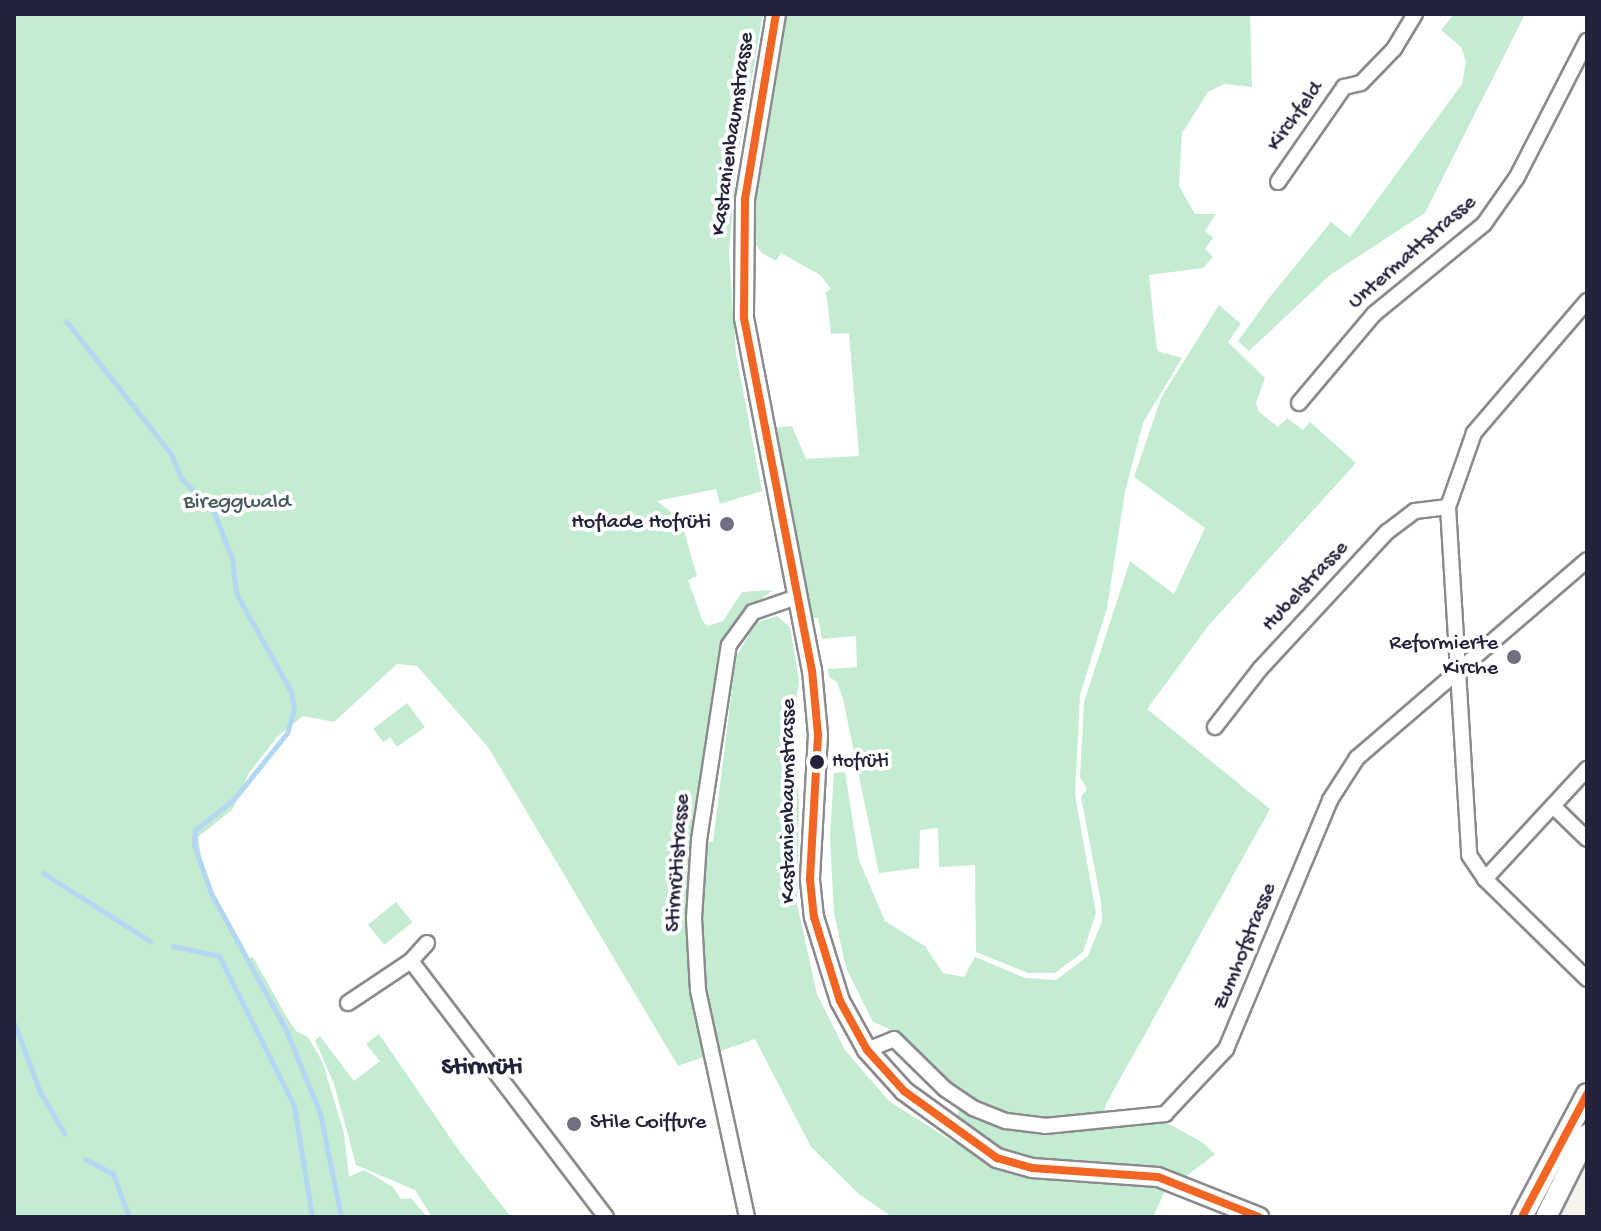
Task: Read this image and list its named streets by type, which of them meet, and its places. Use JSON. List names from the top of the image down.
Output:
{
  "streets": {
    "street": [
      "Kirchfeld",
      "Kastanienbaumstrasse",
      "Untermattstrasse",
      "Hubelstrasse",
      "Stirnrütistrasse",
      "Zumhofstrasse"
    ]
  },
  "crossings": [
    ["Kastanienbaumstrasse", "Stirnrütistrasse"],
    ["Kastanienbaumstrasse", "Zumhofstrasse"]
  ],
  "districts": ["Stirnrüti"],
  "parks": ["Bireggwald"],
  "places": [
    "Hoflade Hofrüti",
    "Reformierte Kirche",
    "Hofrüti",
    "Stile Coiffure"
  ]
}
